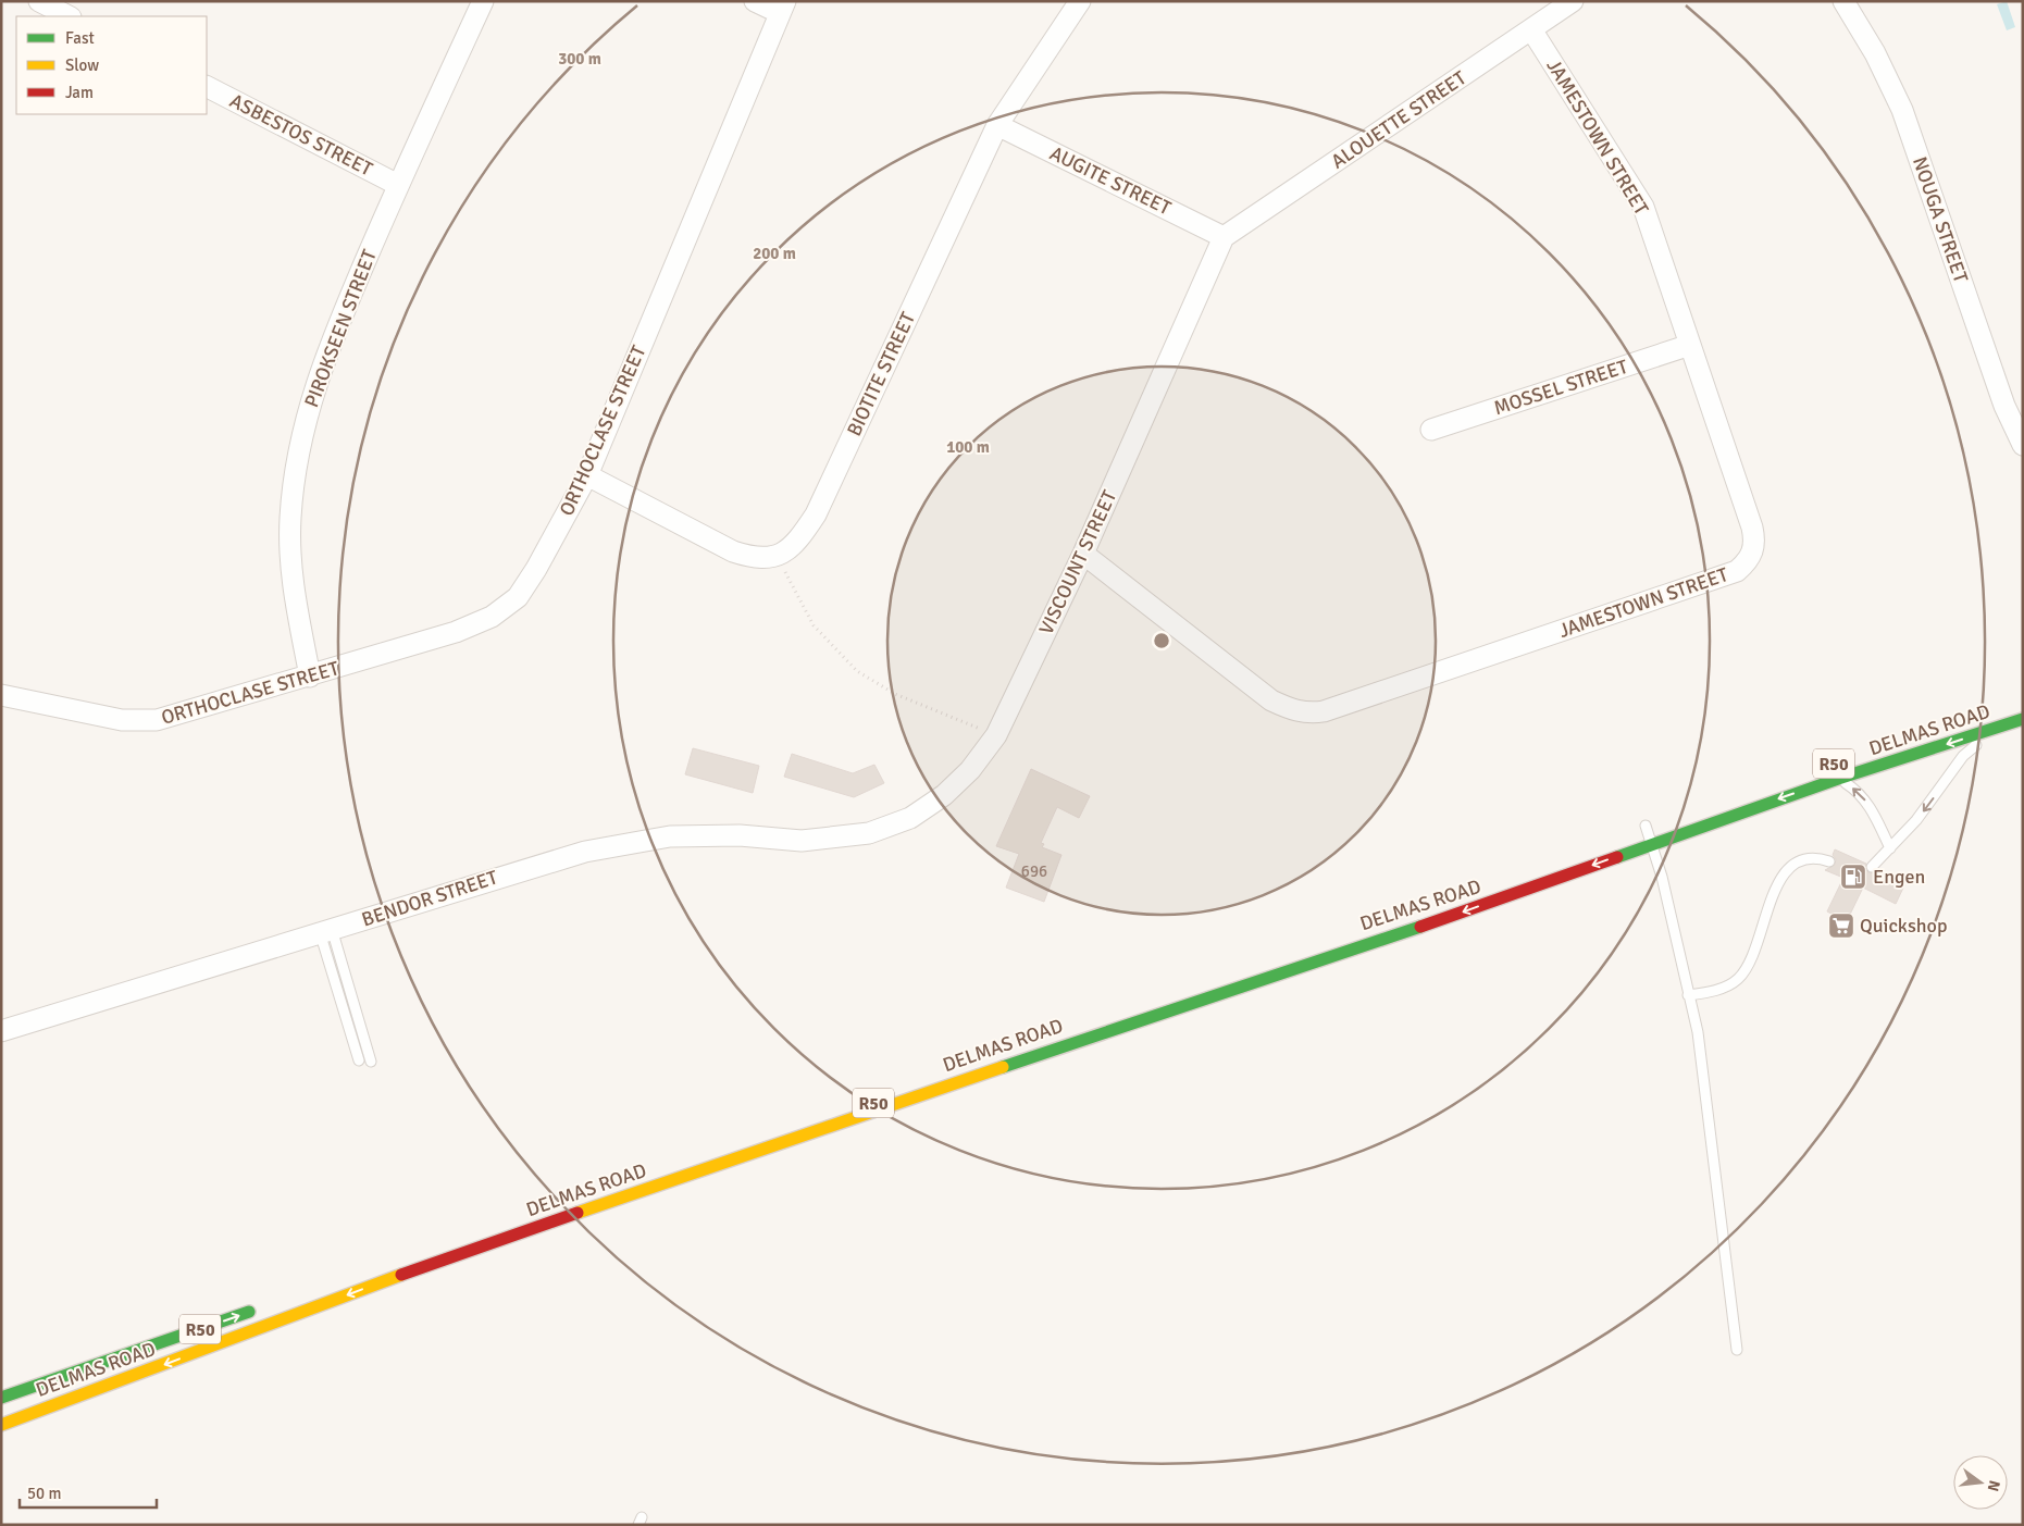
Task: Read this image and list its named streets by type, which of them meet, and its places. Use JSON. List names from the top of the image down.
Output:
{
  "streets": {
    "main road": ["DELMAS ROAD", "R50"],
    "street": [
      "ALOUETTE STREET",
      "ASBESTOS STREET",
      "JAMESTOWN STREET",
      "AUGITE STREET",
      "NOUGA STREET",
      "PIROKSEEN STREET",
      "BIOTITE STREET",
      "MOSSEL STREET",
      "ORTHOCLASE STREET",
      "VISCOUNT STREET",
      "BENDOR STREET"
    ]
  },
  "crossings": [
    ["ALOUETTE STREET", "JAMESTOWN STREET"],
    ["ALOUETTE STREET", "AUGITE STREET"],
    ["ALOUETTE STREET", "VISCOUNT STREET"],
    ["ASBESTOS STREET", "PIROKSEEN STREET"],
    ["JAMESTOWN STREET", "MOSSEL STREET"],
    ["JAMESTOWN STREET", "VISCOUNT STREET"],
    ["AUGITE STREET", "BIOTITE STREET"],
    ["AUGITE STREET", "VISCOUNT STREET"],
    ["PIROKSEEN STREET", "ORTHOCLASE STREET"],
    ["VISCOUNT STREET", "BENDOR STREET"]
  ],
  "places": {
    "fuel station": ["Engen"],
    "supermarket": ["Quickshop"]
  },
  "house_numbers": ["696"],
  "legend": ["Fast", "Slow", "Jam"],
  "scale_bar": "50 m",
  "north": "right",
  "rings": ["300 m", "200 m", "100 m"]
}
